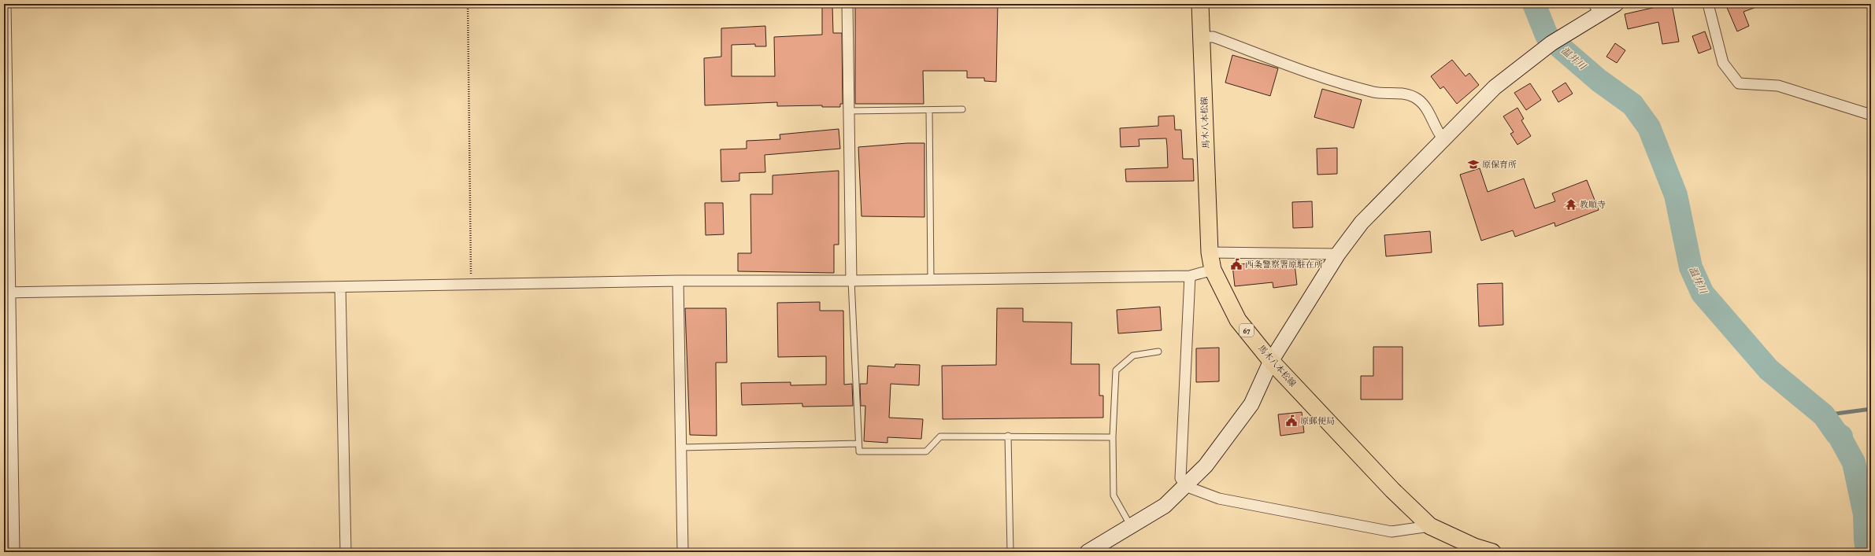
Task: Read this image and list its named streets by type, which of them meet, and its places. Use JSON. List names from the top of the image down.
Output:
{
  "streets": {
    "main road": ["馬木八本松線", "67"]
  },
  "water": ["温井川"],
  "places": {
    "school or university": ["原保育所"],
    "temple": ["教順寺"],
    "public building": ["西条警察署原駐在所", "原郵便局"]
  }
}
